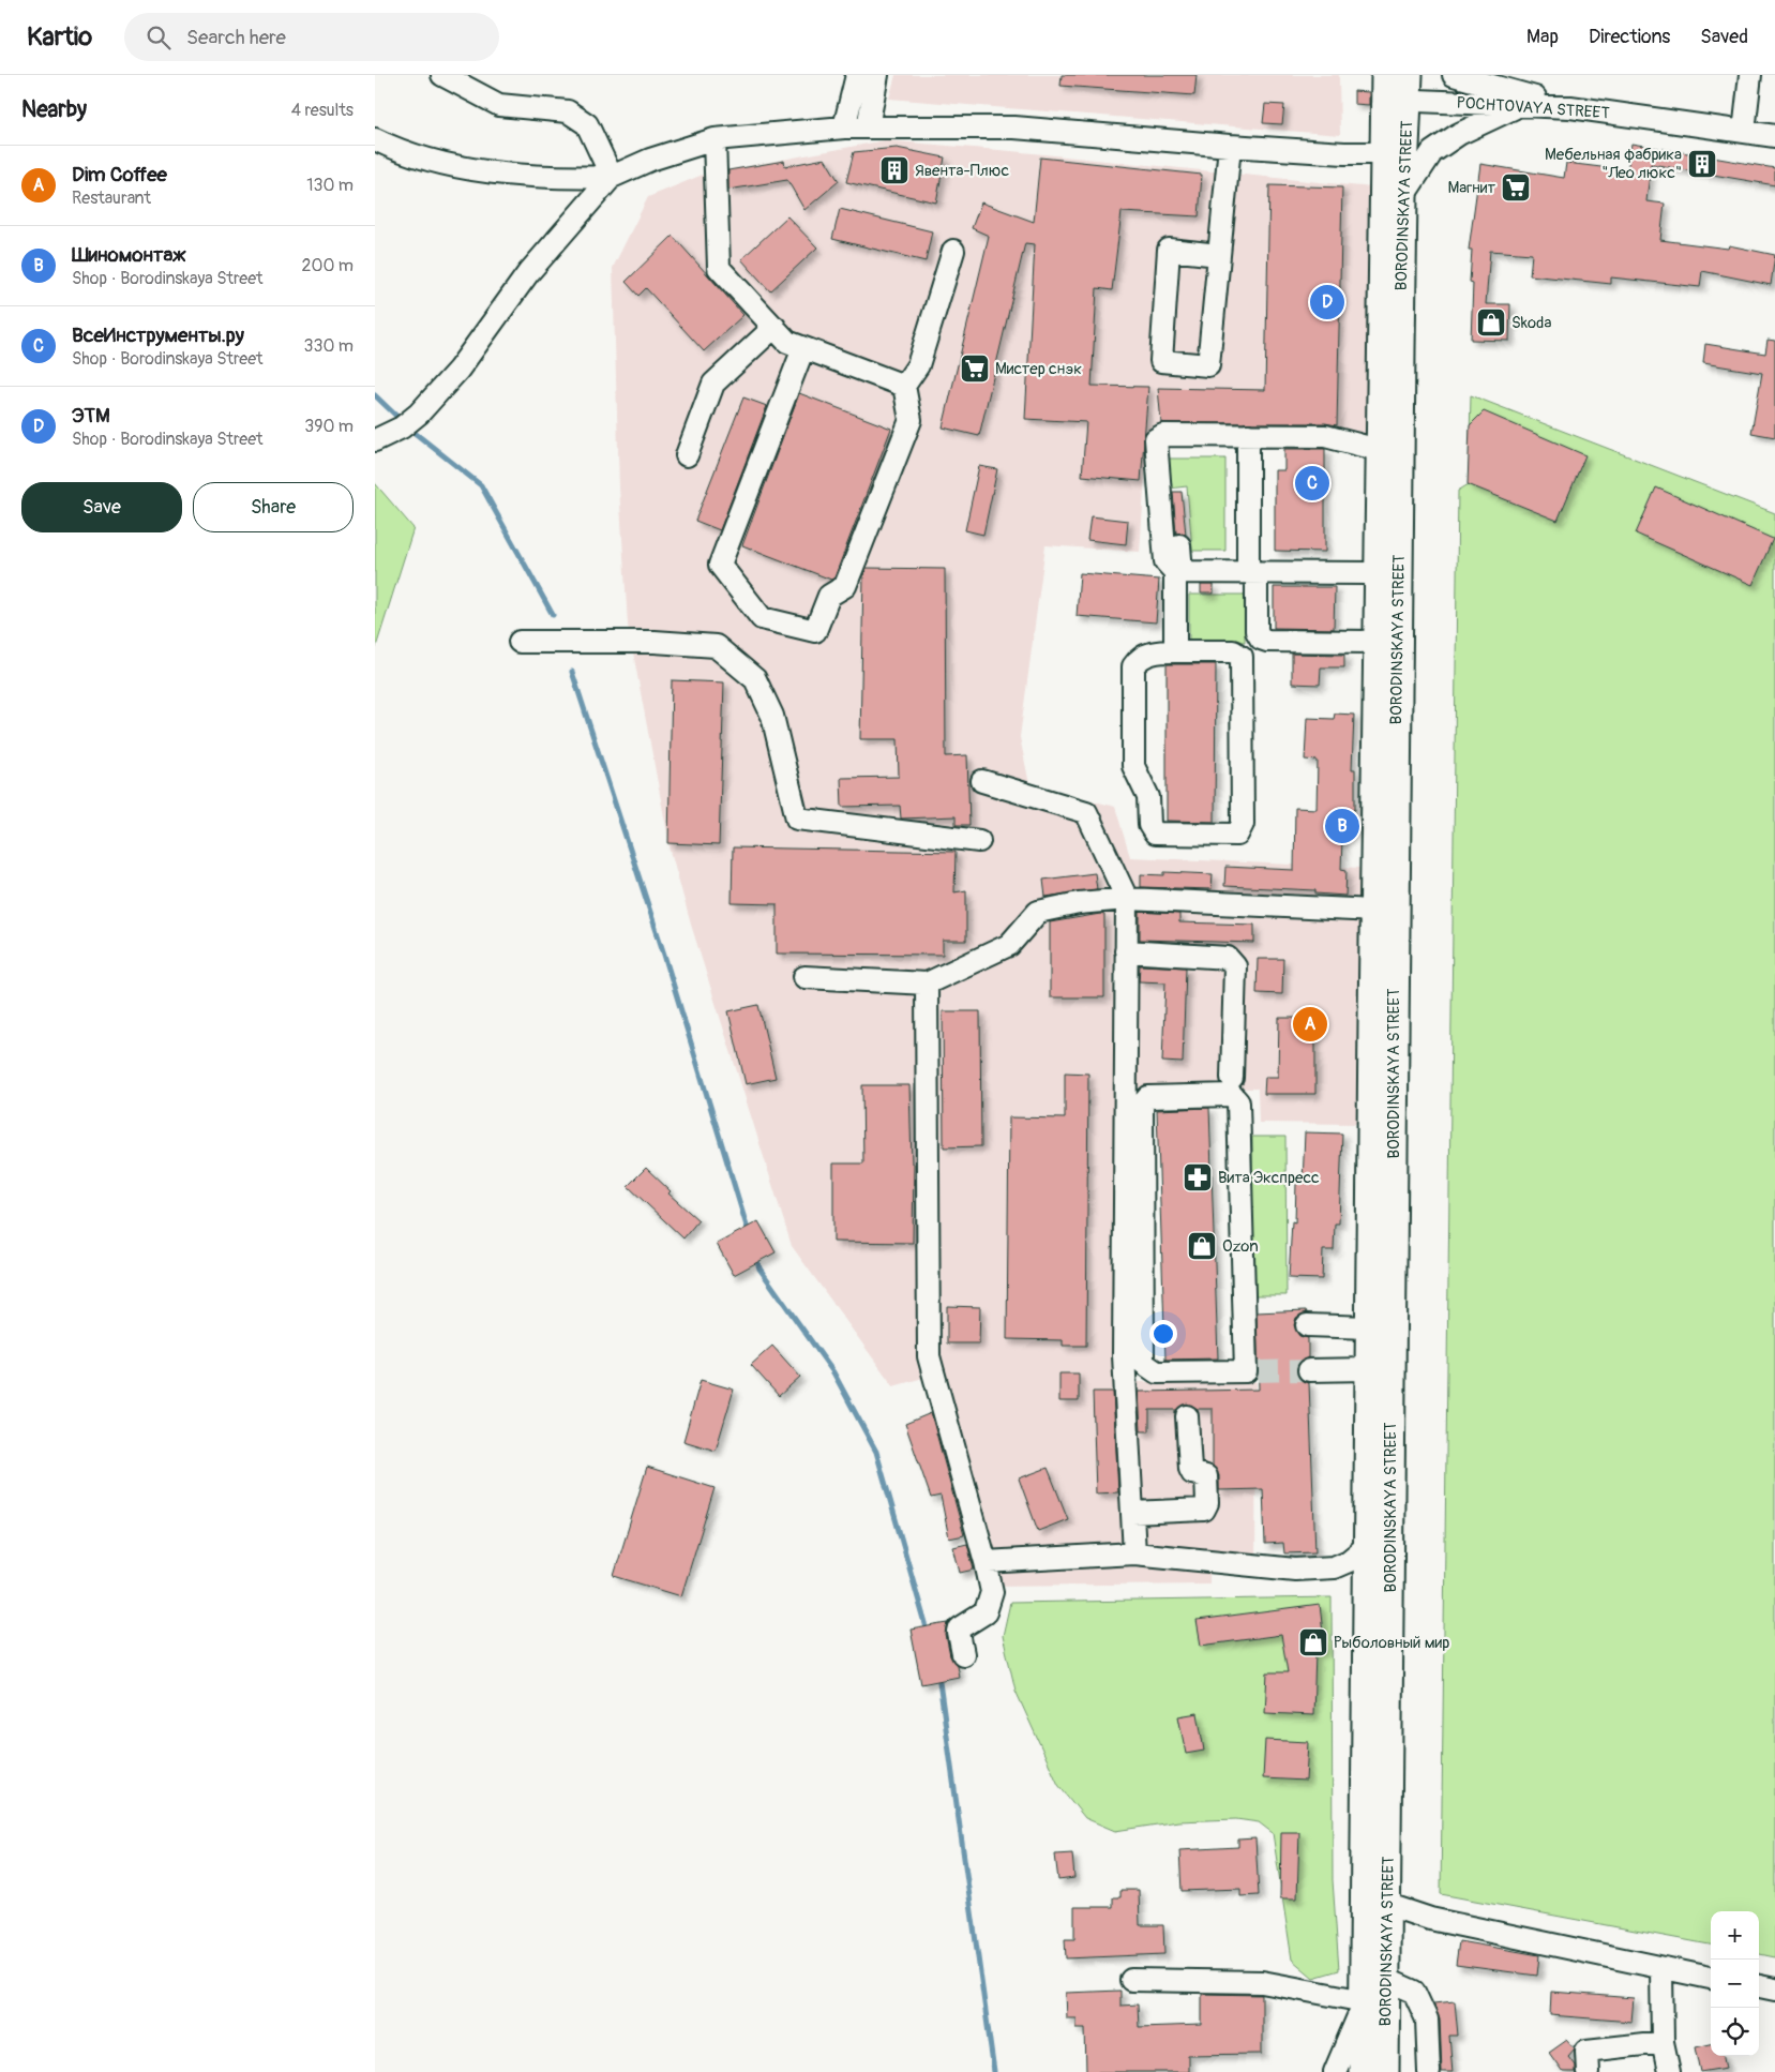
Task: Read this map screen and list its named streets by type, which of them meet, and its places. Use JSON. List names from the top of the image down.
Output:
{
  "streets": {
    "main road": ["BORODINSKAYA STREET"],
    "street": ["POCHTOVAYA STREET"]
  },
  "crossings": [
    ["POCHTOVAYA STREET", "BORODINSKAYA STREET"]
  ],
  "places": {
    "building": ["Мебельная фабрика \"Лео люкс\"", "Явента-Плюс"],
    "supermarket": ["Магнит", "Мистер снэк"],
    "shop": ["Skoda", "Ozon", "Рыболовный мир"],
    "pharmacy": ["Вита Экспресс"]
  },
  "page": {
    "header": "Kartio",
    "search": "Search here",
    "nav": ["Map", "Directions", "Saved"],
    "heading": ["Nearby", "4 results"],
    "list": [
      {
        "mark": "A",
        "name": "Dim Coffee",
        "note": "Restaurant",
        "value": "130 m"
      },
      {
        "mark": "B",
        "name": "Шиномонтаж",
        "note": "Shop · Borodinskaya Street",
        "value": "200 m"
      },
      {
        "mark": "C",
        "name": "ВсеИнструменты.ру",
        "note": "Shop · Borodinskaya Street",
        "value": "330 m"
      },
      {
        "mark": "D",
        "name": "ЭТМ",
        "note": "Shop · Borodinskaya Street",
        "value": "390 m"
      }
    ],
    "pins": [
      "D",
      "C",
      "B",
      "A"
    ],
    "buttons": ["Save", "Share"],
    "map_buttons": ["+", "−"]
  }
}
